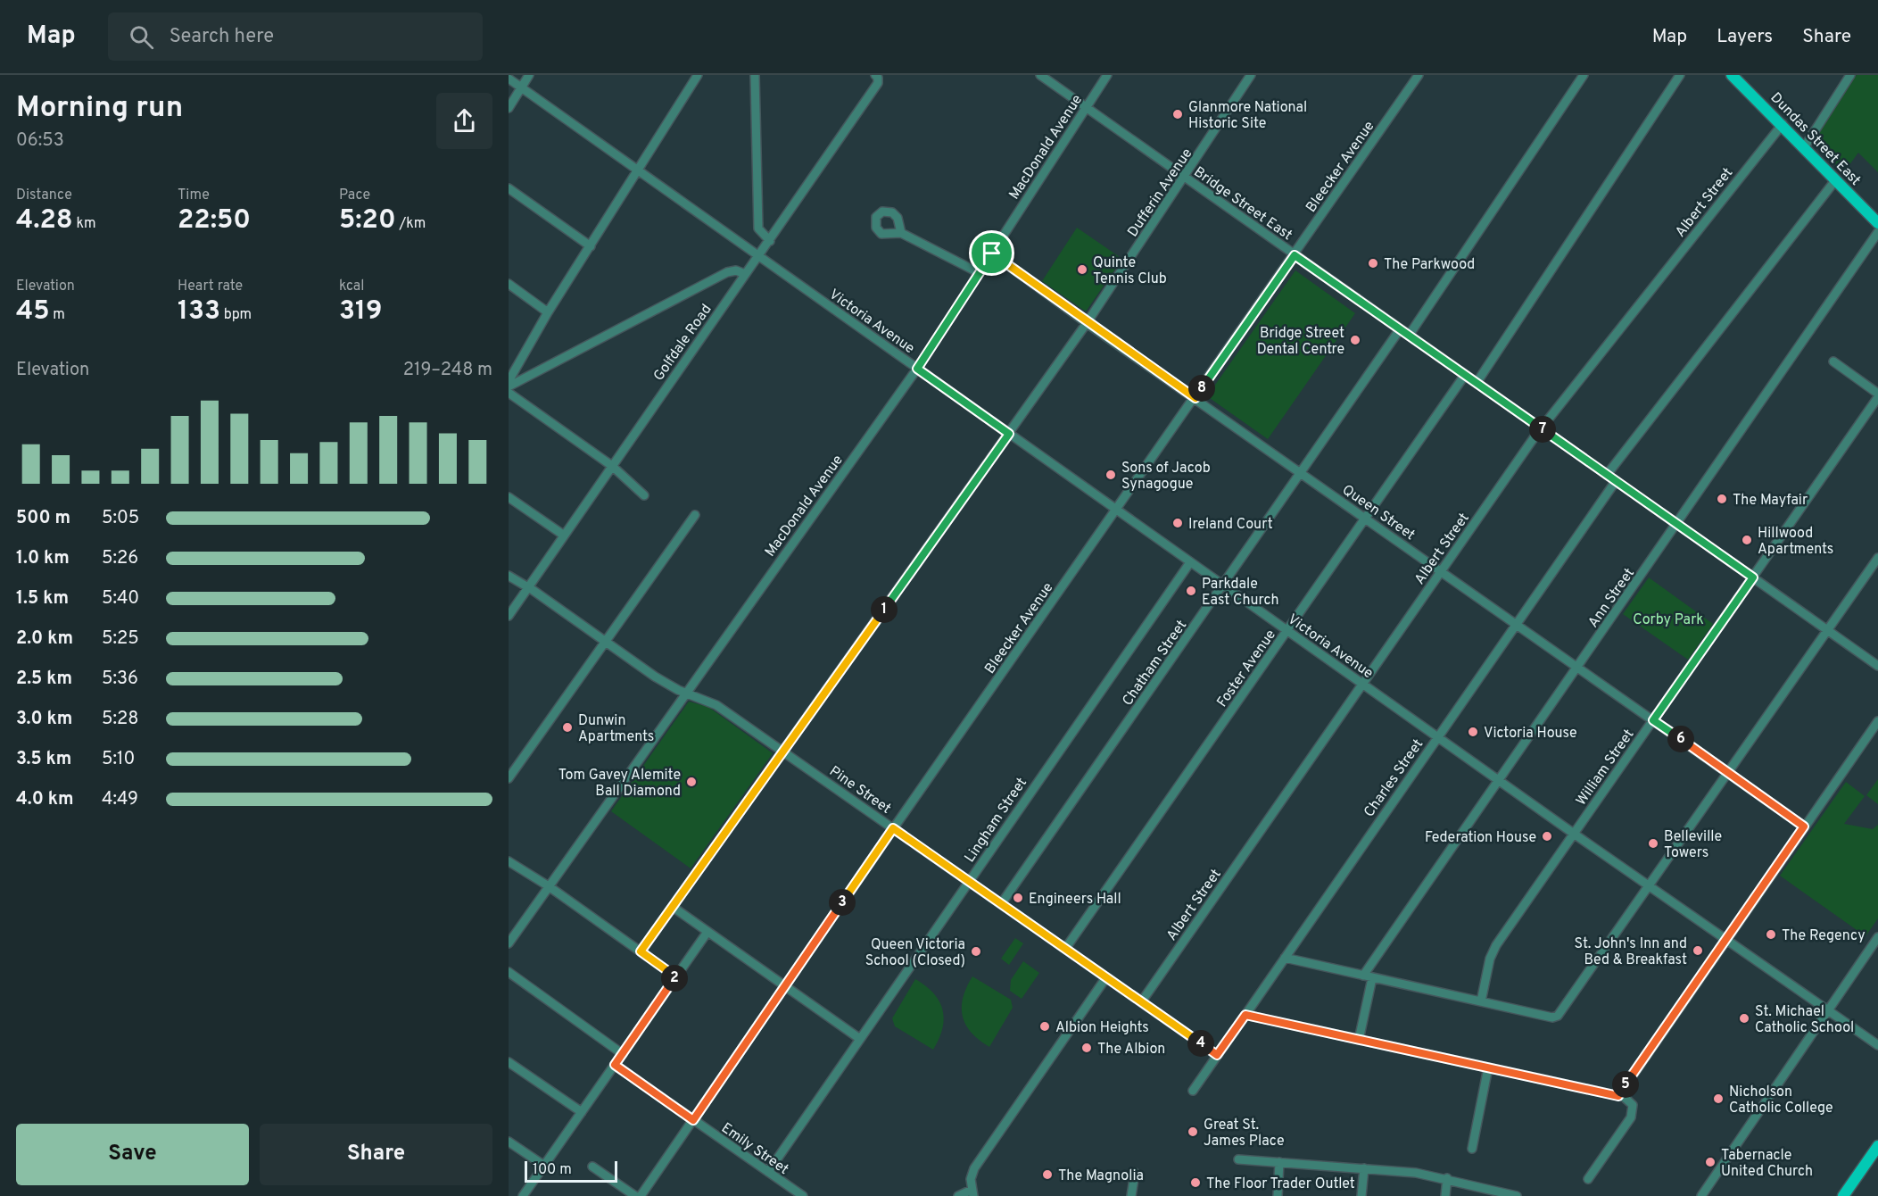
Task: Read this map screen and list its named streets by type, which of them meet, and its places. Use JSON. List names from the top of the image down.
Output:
{
  "streets": {
    "main road": ["Dundas Street East"],
    "street": [
      "MacDonald Avenue",
      "Bleecker Avenue",
      "Dufferin Avenue",
      "Albert Street",
      "Bridge Street East",
      "Victoria Avenue",
      "Golfdale Road",
      "Queen Street",
      "Ann Street",
      "Chatham Street",
      "Foster Avenue",
      "William Street",
      "Charles Street",
      "Pine Street",
      "Lingham Street",
      "Emily Street"
    ]
  },
  "crossings": [
    ["Dundas Street East", "Albert Street"],
    ["MacDonald Avenue", "Bridge Street East"],
    ["MacDonald Avenue", "Victoria Avenue"],
    ["MacDonald Avenue", "Queen Street"],
    ["MacDonald Avenue", "Pine Street"],
    ["Bleecker Avenue", "Bridge Street East"],
    ["Bleecker Avenue", "Victoria Avenue"],
    ["Bleecker Avenue", "Queen Street"],
    ["Bleecker Avenue", "Pine Street"],
    ["Bleecker Avenue", "Emily Street"],
    ["Dufferin Avenue", "Bridge Street East"],
    ["Dufferin Avenue", "Victoria Avenue"],
    ["Dufferin Avenue", "Queen Street"],
    ["Dufferin Avenue", "Pine Street"],
    ["Albert Street", "Bridge Street East"],
    ["Albert Street", "Victoria Avenue"],
    ["Albert Street", "Queen Street"],
    ["Albert Street", "Pine Street"],
    ["Bridge Street East", "Ann Street"],
    ["Bridge Street East", "Chatham Street"],
    ["Bridge Street East", "Foster Avenue"],
    ["Bridge Street East", "William Street"],
    ["Bridge Street East", "Charles Street"],
    ["Victoria Avenue", "Golfdale Road"],
    ["Victoria Avenue", "Ann Street"],
    ["Victoria Avenue", "Chatham Street"],
    ["Victoria Avenue", "Foster Avenue"],
    ["Victoria Avenue", "William Street"],
    ["Victoria Avenue", "Charles Street"],
    ["Victoria Avenue", "Lingham Street"],
    ["Golfdale Road", "Pine Street"],
    ["Queen Street", "Ann Street"],
    ["Queen Street", "Chatham Street"],
    ["Queen Street", "Foster Avenue"],
    ["Queen Street", "William Street"],
    ["Queen Street", "Charles Street"],
    ["Chatham Street", "Pine Street"],
    ["Foster Avenue", "Pine Street"],
    ["Charles Street", "Pine Street"],
    ["Pine Street", "Lingham Street"],
    ["Lingham Street", "Emily Street"]
  ],
  "parks": ["Corby Park"],
  "places": [
    "Glanmore National Historic Site",
    "The Parkwood",
    "Quinte Tennis Club",
    "Bridge Street Dental Centre",
    "Sons of Jacob Synagogue",
    "The Mayfair",
    "Ireland Court",
    "Hillwood Apartments",
    "Parkdale East Church",
    "Dunwin Apartments",
    "Victoria House",
    "Tom Gavey Alemite Ball Diamond",
    "Federation House",
    "Belleville Towers",
    "Engineers Hall",
    "The Regency",
    "St. John's Inn and Bed & Breakfast",
    "Queen Victoria School (Closed)",
    "St. Michael Catholic School",
    "Albion Heights",
    "The Albion",
    "Nicholson Catholic College",
    "Great St. James Place",
    "Tabernacle United Church",
    "The Magnolia",
    "The Floor Trader Outlet"
  ],
  "scale_bar": "100 m",
  "page": {
    "header": "Map",
    "search": "Search here",
    "nav": ["Map", "Layers", "Share"],
    "heading": ["Morning run", "06:53"],
    "stats": [
      ["Distance", "4.28 km"],
      ["Time", "22:50"],
      ["Pace", "5:20 /km"],
      ["Elevation", "45 m"],
      ["Heart rate", "133 bpm"],
      ["kcal", "319"]
    ],
    "chart": ["Elevation", "219–248 m"],
    "pins": [
      "8",
      "7",
      "1",
      "6",
      "3",
      "2",
      "4",
      "5"
    ],
    "list": [
      {
        "name": "500 m",
        "note": "5:05"
      },
      {
        "name": "1.0 km",
        "note": "5:26"
      },
      {
        "name": "1.5 km",
        "note": "5:40"
      },
      {
        "name": "2.0 km",
        "note": "5:25"
      },
      {
        "name": "2.5 km",
        "note": "5:36"
      },
      {
        "name": "3.0 km",
        "note": "5:28"
      },
      {
        "name": "3.5 km",
        "note": "5:10"
      },
      {
        "name": "4.0 km",
        "note": "4:49"
      }
    ],
    "buttons": ["Save", "Share"],
    "scale": "100 m"
  }
}
